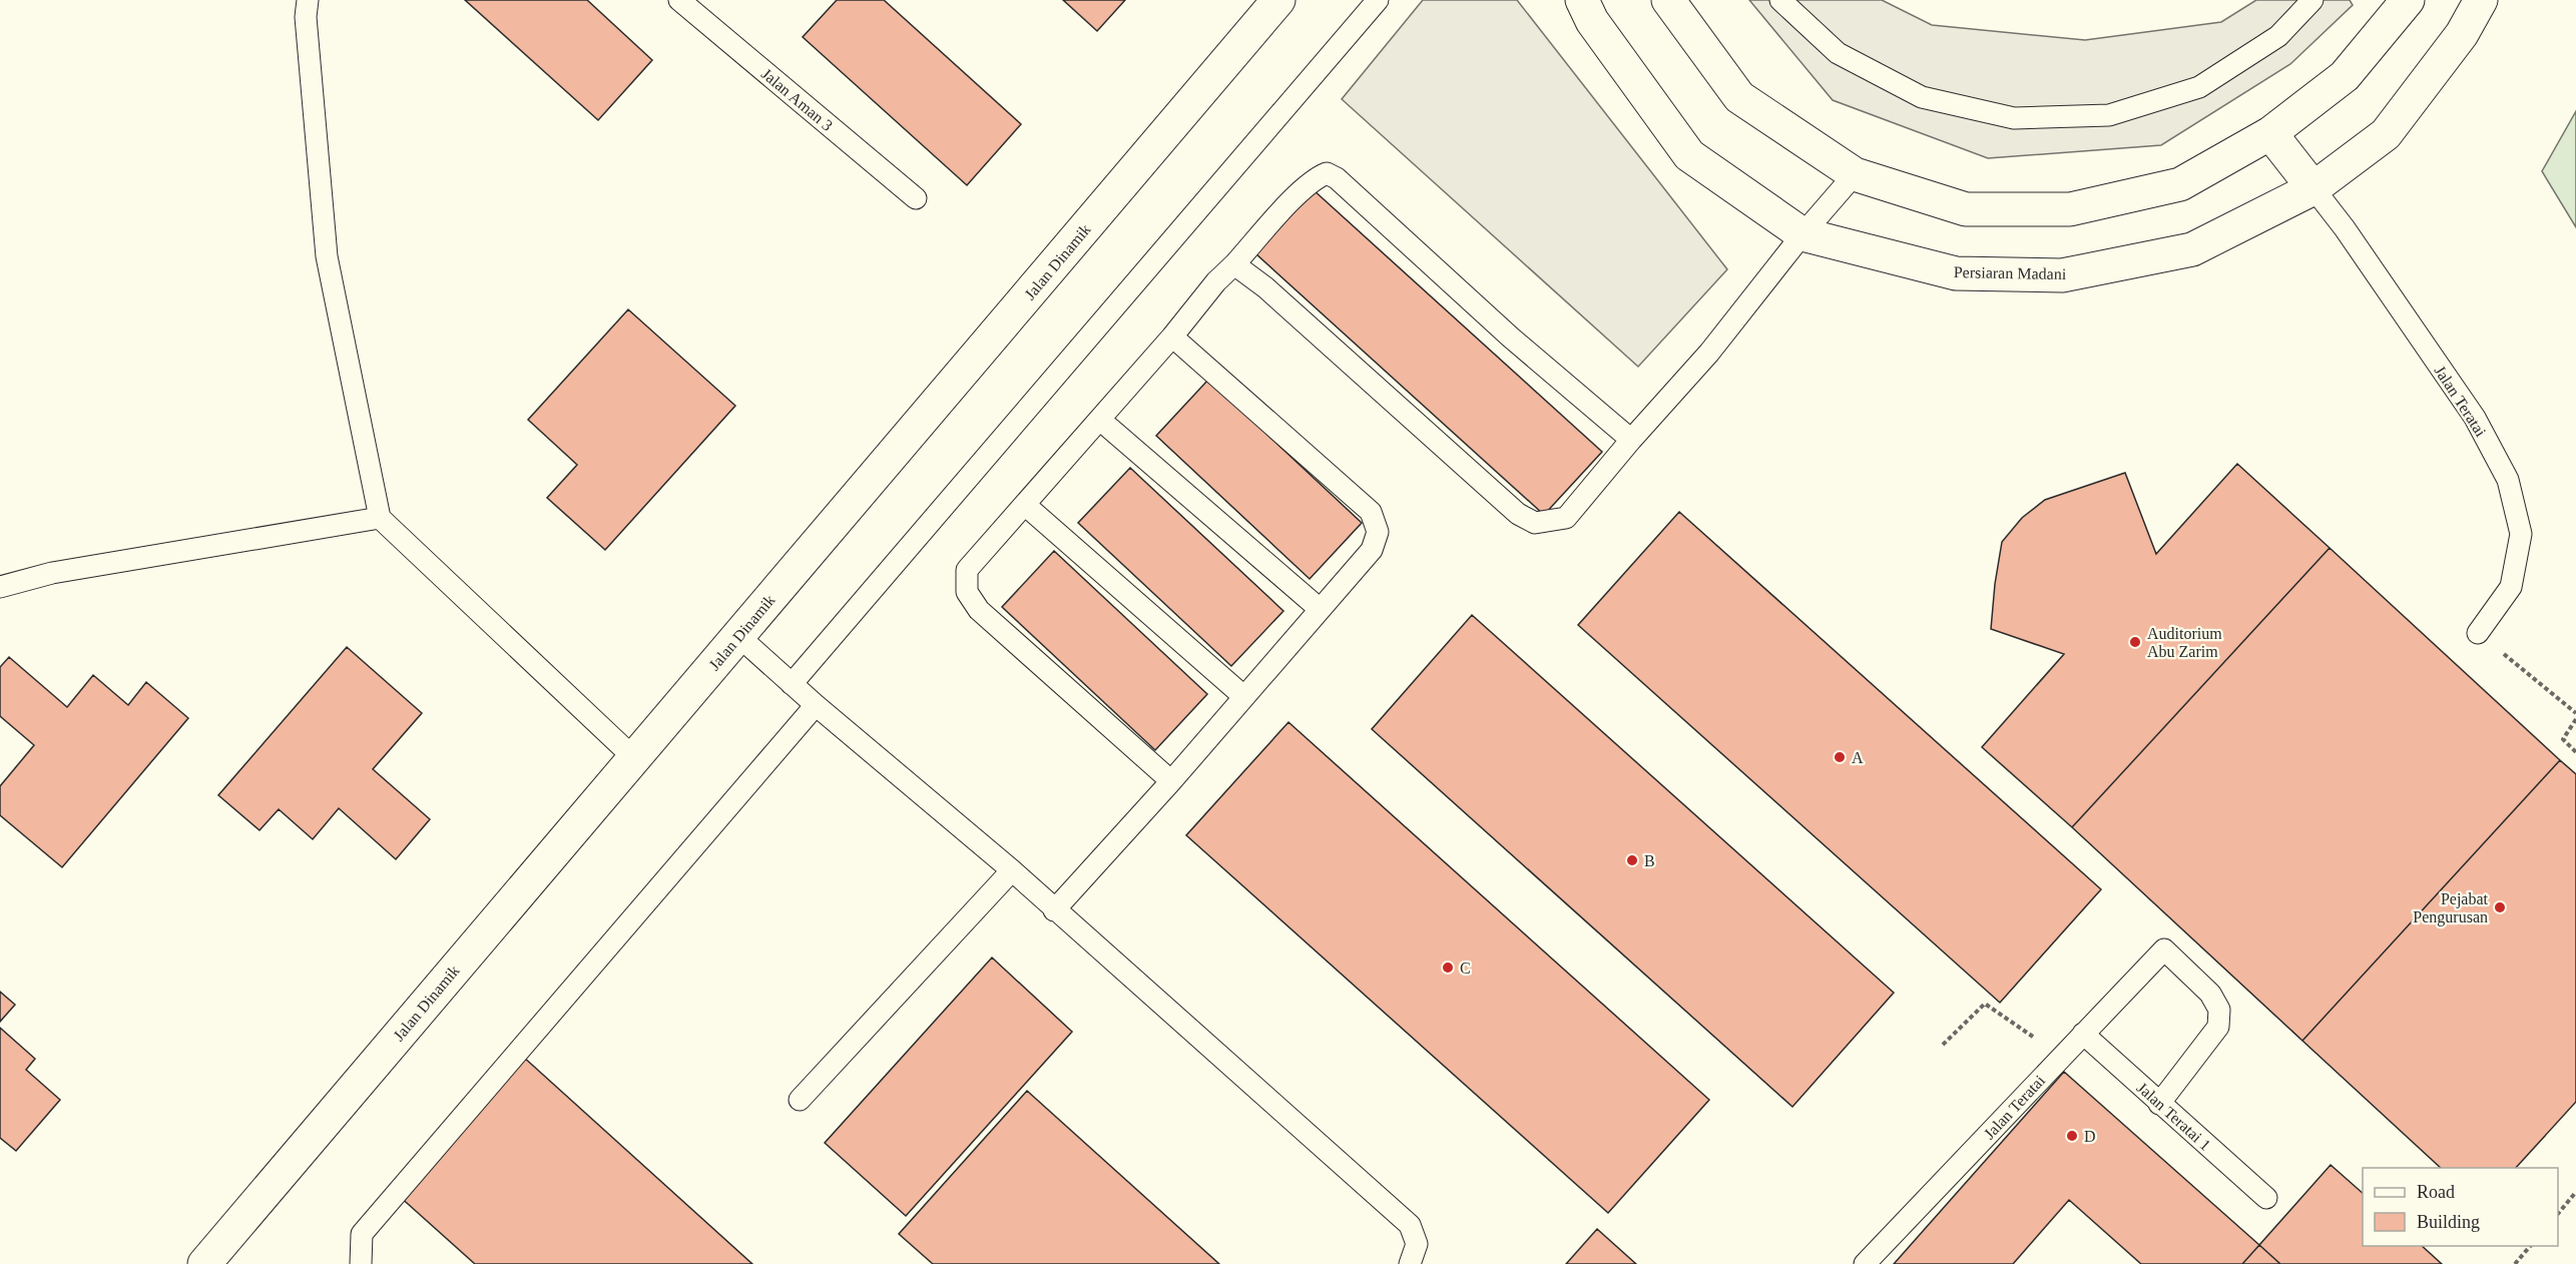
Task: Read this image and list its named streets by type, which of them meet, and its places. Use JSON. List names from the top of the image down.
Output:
{
  "streets": {
    "street": ["Jalan Dinamik", "Persiaran Madani"],
    "lane": ["Jalan Aman 3", "Jalan Teratai", "Jalan Teratai 1"]
  },
  "crossings": [
    ["Persiaran Madani", "Jalan Teratai"],
    ["Jalan Teratai", "Jalan Teratai 1"]
  ],
  "places": [
    "Auditorium Abu Zarim",
    "A",
    "B",
    "Pejabat Pengurusan",
    "C",
    "D"
  ],
  "legend": ["Road", "Building"]
}
